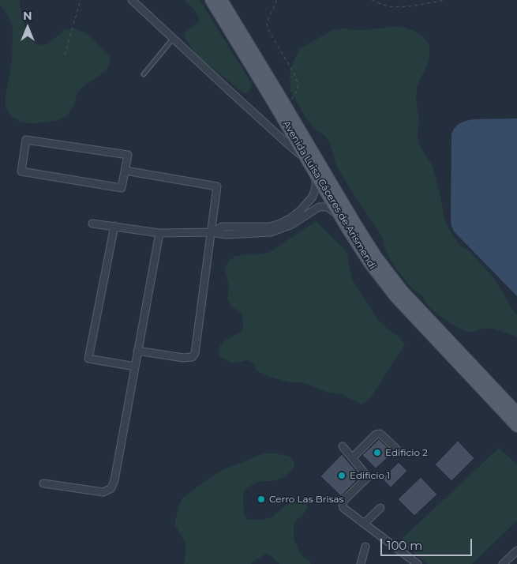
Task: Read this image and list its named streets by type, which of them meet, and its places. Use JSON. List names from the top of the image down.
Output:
{
  "streets": {
    "main road": ["Avenida Luisa Cáceres de Arismendi"]
  },
  "places": ["Edificio 2", "Edificio 1", "Cerro Las Brisas"],
  "scale_bar": "100 m",
  "north": "top"
}
